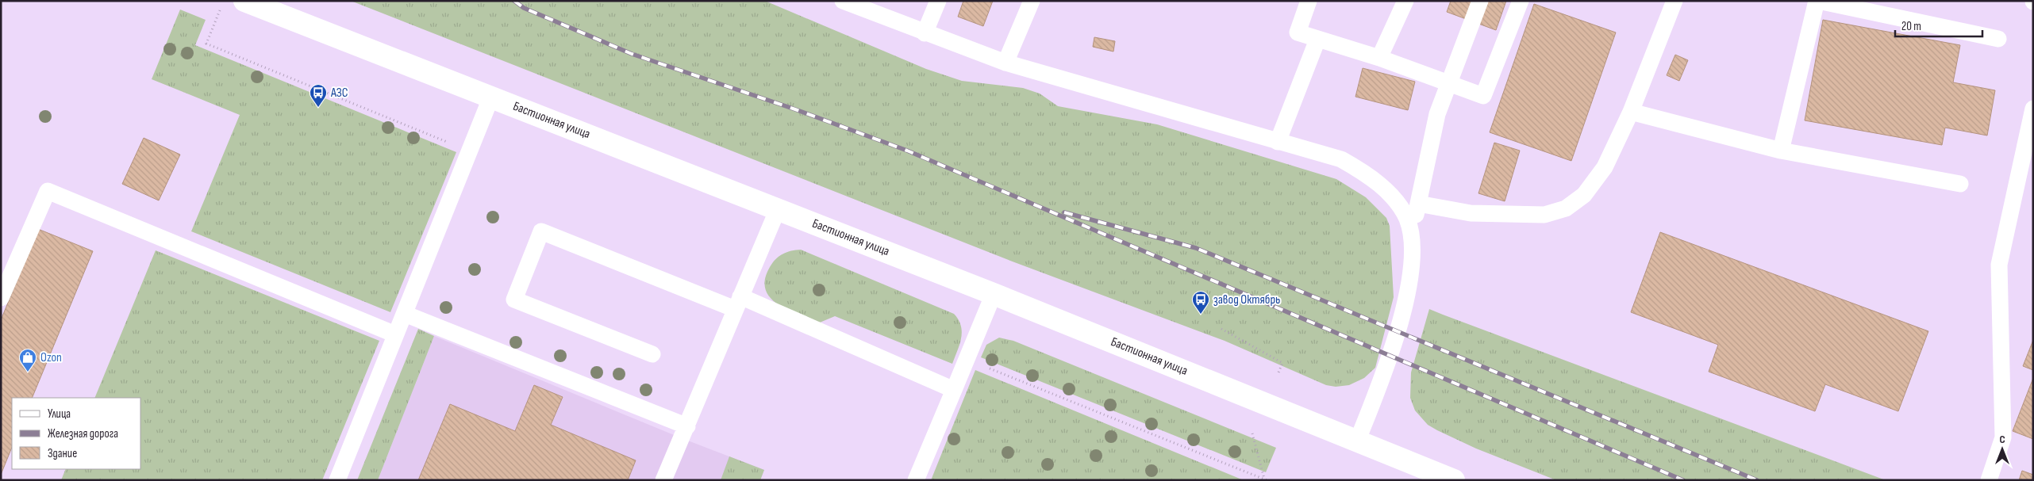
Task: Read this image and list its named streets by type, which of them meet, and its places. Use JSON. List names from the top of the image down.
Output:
{
  "streets": {
    "main road": ["Бастионная улица"]
  },
  "places": {
    "bus stop": ["АЗС", "завод Октябрь"],
    "shop": ["Ozon"]
  },
  "legend": ["Улица", "Железная дорога", "Здание"],
  "scale_bar": "20 m",
  "north": "top"
}
